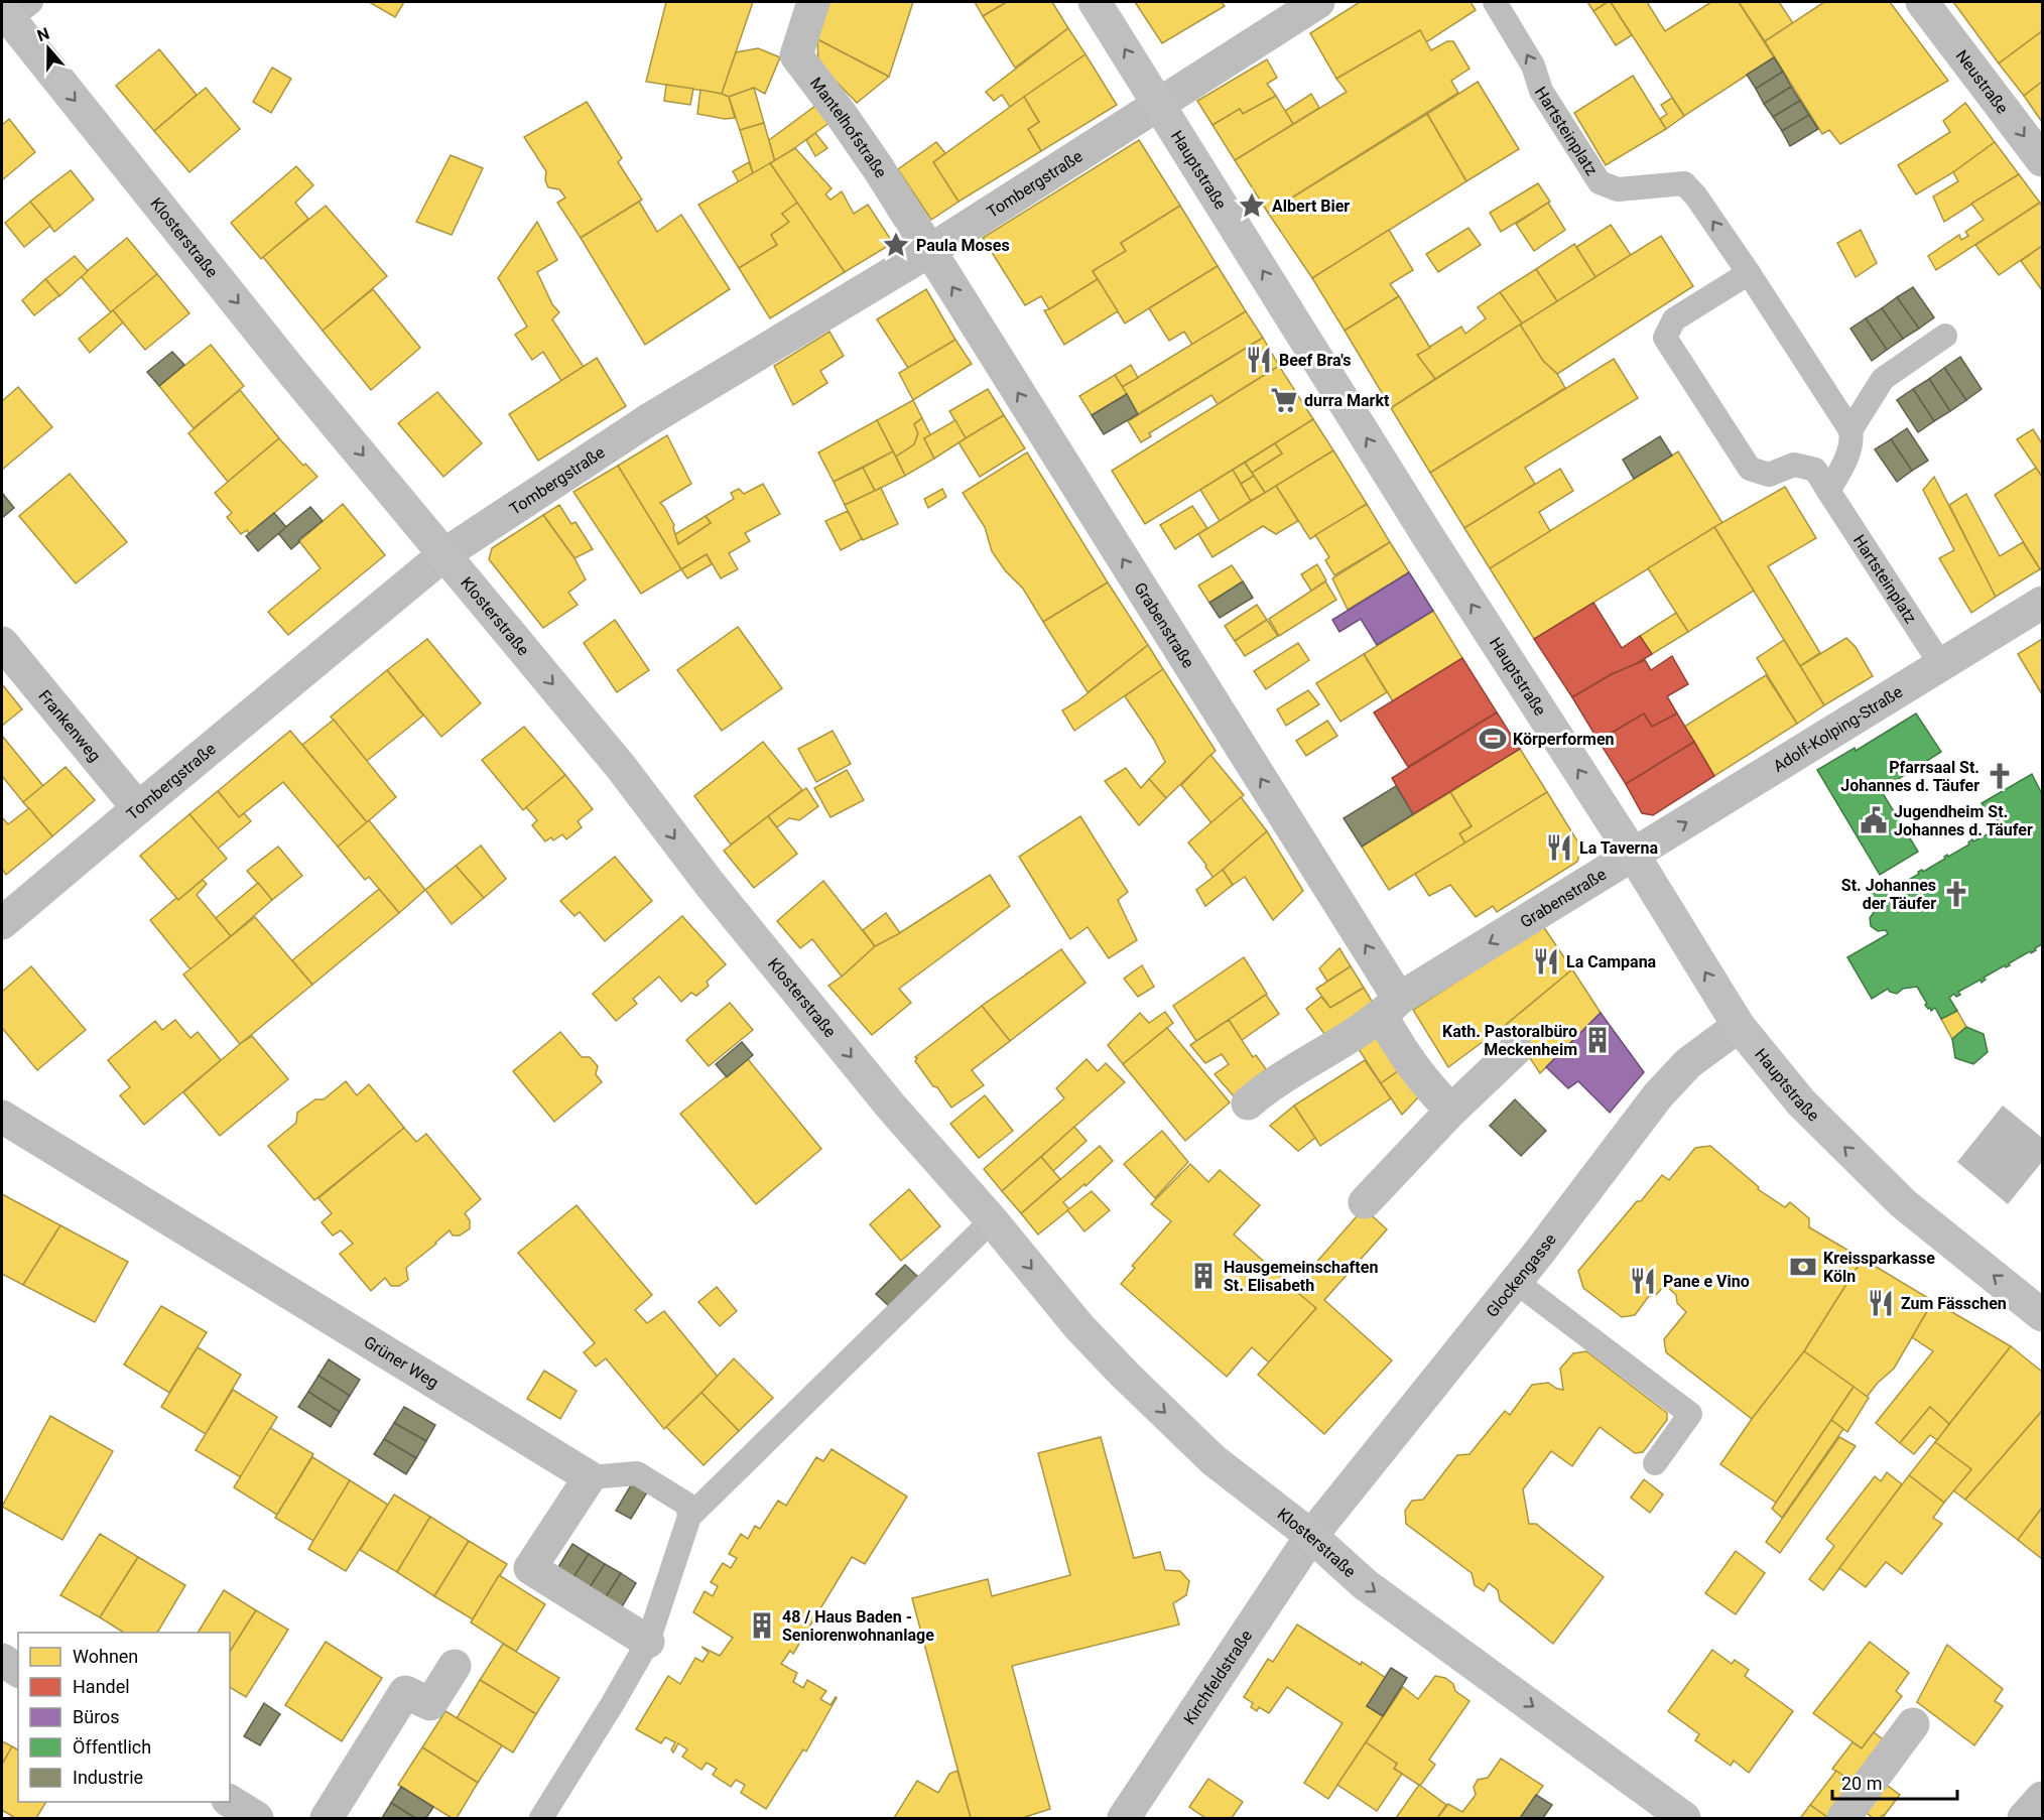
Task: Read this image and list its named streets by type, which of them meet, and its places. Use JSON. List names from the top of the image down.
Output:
{
  "streets": {
    "main road": ["Hauptstraße", "Klosterstraße"],
    "street": [
      "Neustraße",
      "Mantelhofstraße",
      "Tombergstraße",
      "Grabenstraße",
      "Frankenweg",
      "Adolf-Kolping-Straße",
      "Glockengasse",
      "Grüner Weg",
      "Kirchfeldstraße"
    ],
    "lane": ["Hartsteinplatz"]
  },
  "crossings": [
    ["Mantelhofstraße", "Tombergstraße"],
    ["Mantelhofstraße", "Grabenstraße"],
    ["Hartsteinplatz", "Adolf-Kolping-Straße"],
    ["Hauptstraße", "Tombergstraße"],
    ["Hauptstraße", "Grabenstraße"],
    ["Hauptstraße", "Adolf-Kolping-Straße"],
    ["Hauptstraße", "Glockengasse"],
    ["Tombergstraße", "Klosterstraße"],
    ["Tombergstraße", "Grabenstraße"],
    ["Tombergstraße", "Frankenweg"],
    ["Klosterstraße", "Glockengasse"],
    ["Klosterstraße", "Kirchfeldstraße"],
    ["Grabenstraße", "Adolf-Kolping-Straße"],
    ["Glockengasse", "Kirchfeldstraße"]
  ],
  "one_way": [
    "Neustraße",
    "Hauptstraße",
    "Klosterstraße",
    "Adolf-Kolping-Straße"
  ],
  "places": {
    "place": ["Albert Bier", "Paula Moses"],
    "restaurant": [
      "Beef Bra's",
      "La Taverna",
      "La Campana",
      "Pane e Vino",
      "Zum Fässchen"
    ],
    "supermarket": ["durra Markt"],
    "sports": ["Körperformen"],
    "church": ["Pfarrsaal St. Johannes d. Täufer", "St. Johannes der Täufer"],
    "public building": ["Jugendheim St. Johannes d. Täufer"],
    "building": ["Kath. Pastoralbüro Meckenheim", "Hausgemeinschaften St. Elisabeth", "48 / Haus Baden - Seniorenwohnanlage"],
    "bank": ["Kreissparkasse Köln"]
  },
  "legend": [
    "Wohnen",
    "Handel",
    "Büros",
    "Öffentlich",
    "Industrie"
  ],
  "scale_bar": "20 m",
  "north": "top"
}
